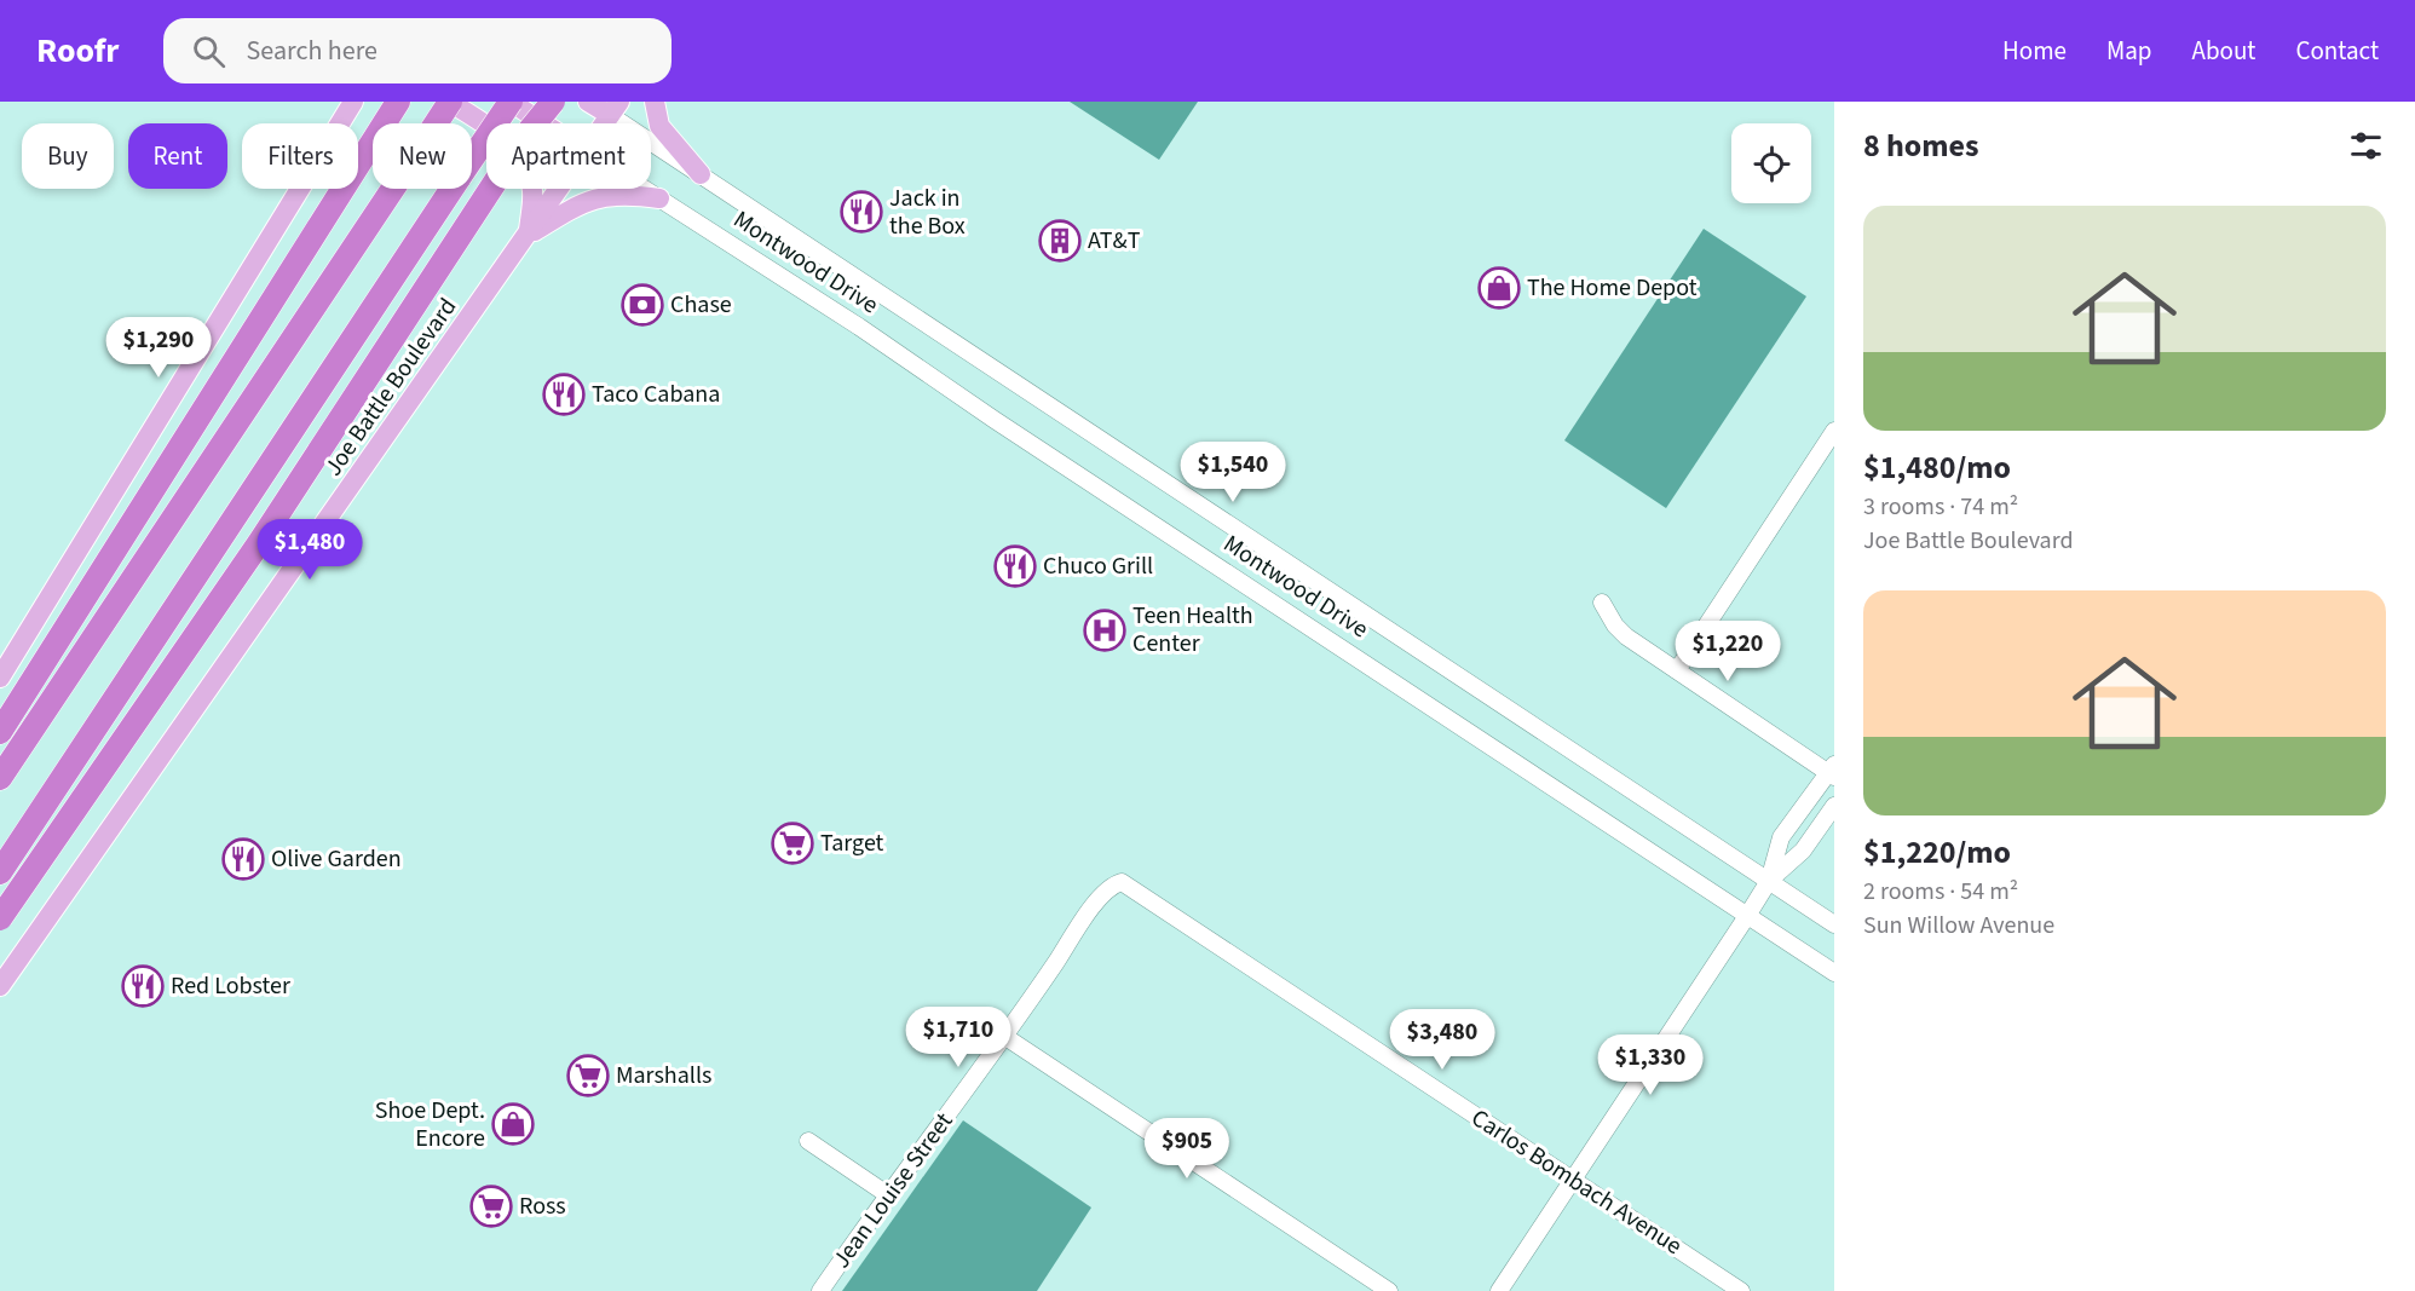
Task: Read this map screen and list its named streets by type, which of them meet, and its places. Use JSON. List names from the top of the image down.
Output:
{
  "streets": {
    "main road": ["Montwood Drive", "Joe Battle Boulevard"],
    "street": ["Carlos Bombach Avenue", "Jean Louise Street"]
  },
  "crossings": [
    ["Carlos Bombach Avenue", "Jean Louise Street"]
  ],
  "places": {
    "restaurant": [
      "Jack in the Box",
      "Taco Cabana",
      "Chuco Grill",
      "Olive Garden",
      "Red Lobster"
    ],
    "building": ["AT&T"],
    "shop": ["The Home Depot", "Shoe Dept. Encore"],
    "bank": ["Chase"],
    "hospital": ["Teen Health Center"],
    "supermarket": ["Target", "Marshalls", "Ross"]
  },
  "page": {
    "header": "Roofr",
    "search": "Search here",
    "nav": [
      "Home",
      "Map",
      "About",
      "Contact"
    ],
    "heading": "8 homes",
    "chip": [
      "Buy",
      "Rent",
      "Filters",
      "New",
      "Apartment"
    ],
    "list": [
      {
        "name": "$1,480/mo",
        "note": "3 rooms · 74 m² · Joe Battle Boulevard"
      },
      {
        "name": "$1,220/mo",
        "note": "2 rooms · 54 m² · Sun Willow Avenue"
      }
    ],
    "price": [
      "$1,290",
      "$1,540",
      "$1,480",
      "$1,220",
      "$1,710",
      "$3,480",
      "$1,330",
      "$905"
    ]
  }
}
